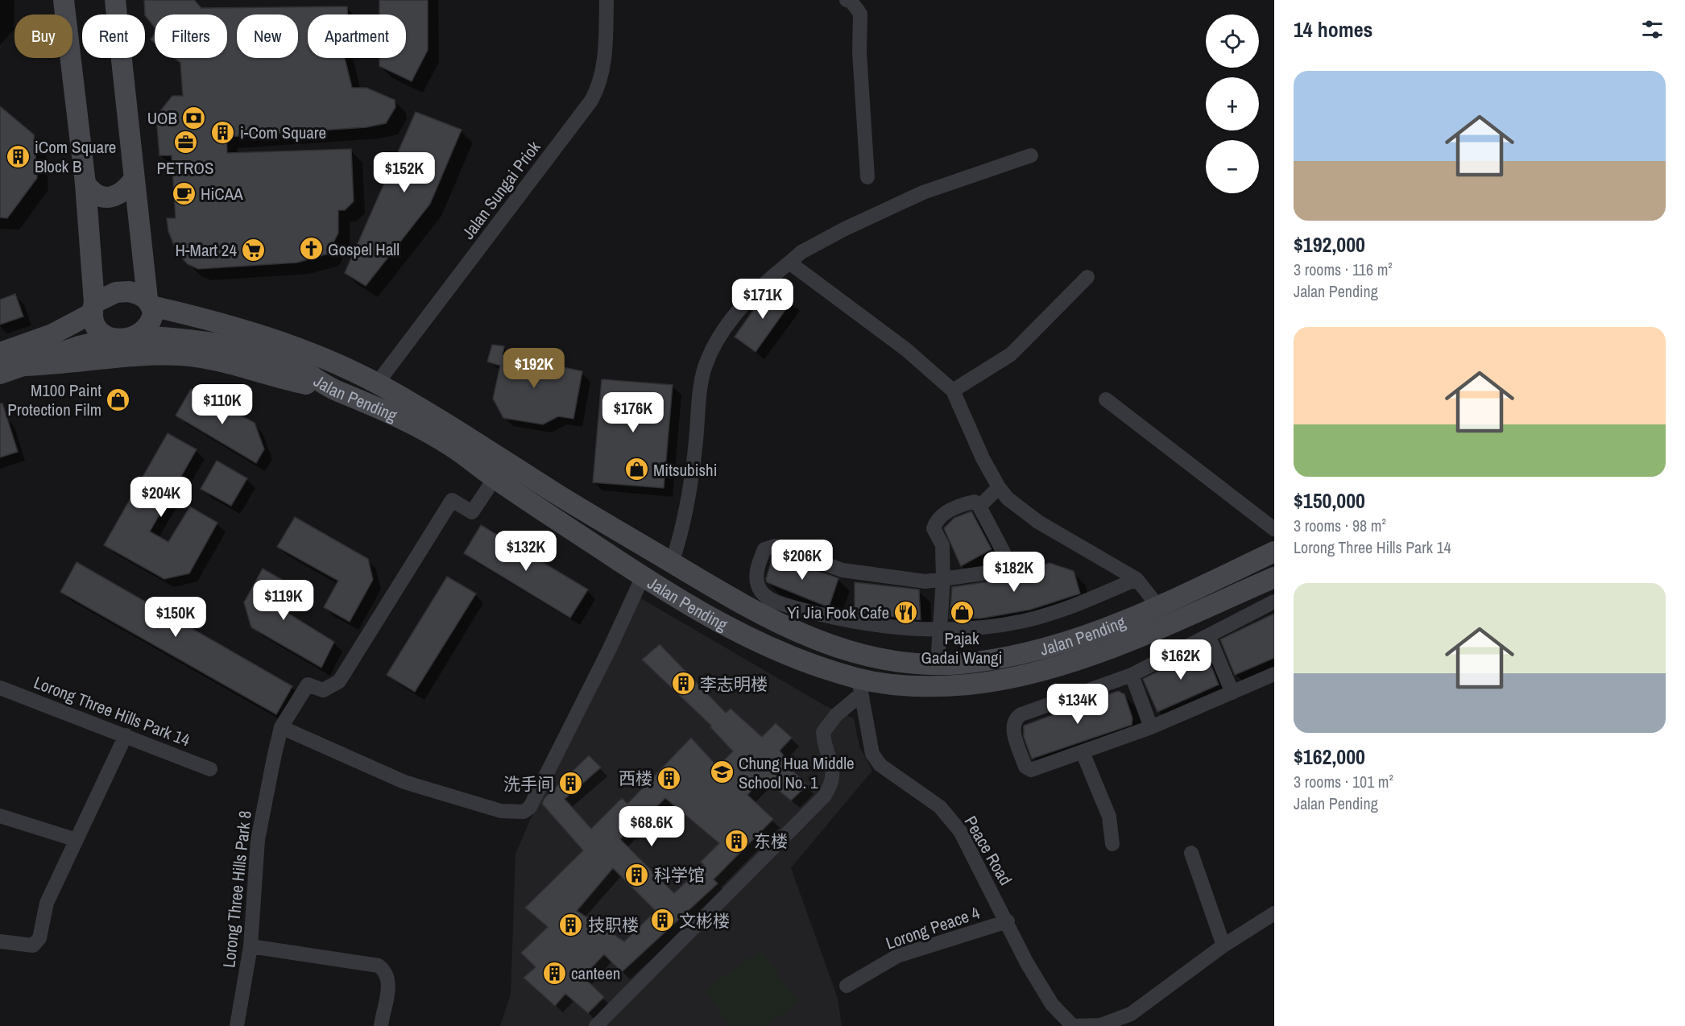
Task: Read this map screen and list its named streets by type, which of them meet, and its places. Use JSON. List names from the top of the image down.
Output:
{
  "streets": {
    "main road": ["Jalan Pending"],
    "street": [
      "Jalan Sungai Priok",
      "Lorong Three Hills Park 14",
      "Peace Road",
      "Lorong Three Hills Park 8",
      "Lorong Peace 4"
    ]
  },
  "crossings": [
    ["Jalan Sungai Priok", "Jalan Pending"],
    ["Jalan Pending", "Peace Road"],
    ["Jalan Pending", "Lorong Three Hills Park 8"],
    ["Peace Road", "Lorong Peace 4"]
  ],
  "places": {
    "bank": ["UOB"],
    "building": [
      "i-Com Square",
      "iCom Square Block B",
      "李志明楼",
      "西楼",
      "洗手间",
      "东楼",
      "科学馆",
      "文彬楼",
      "技职楼",
      "canteen"
    ],
    "office": ["PETROS"],
    "cafe": ["HiCAA"],
    "church": ["Gospel Hall"],
    "supermarket": ["H-Mart 24"],
    "shop": ["M100 Paint Protection Film", "Mitsubishi", "Pajak Gadai Wangi"],
    "restaurant": ["Yi Jia Fook Cafe"],
    "school or university": ["Chung Hua Middle School No. 1"]
  },
  "page": {
    "heading": "14 homes",
    "map_buttons": ["+", "−"],
    "chip": [
      "Buy",
      "Rent",
      "Filters",
      "New",
      "Apartment"
    ],
    "list": [
      {
        "name": "$192,000",
        "note": "3 rooms · 116 m² · Jalan Pending"
      },
      {
        "name": "$150,000",
        "note": "3 rooms · 98 m² · Lorong Three Hills Park 14"
      },
      {
        "name": "$162,000",
        "note": "3 rooms · 101 m² · Jalan Pending"
      }
    ],
    "price": [
      "$152K",
      "$171K",
      "$192K",
      "$110K",
      "$176K",
      "$204K",
      "$132K",
      "$206K",
      "$182K",
      "$119K",
      "$150K",
      "$162K",
      "$134K",
      "$68.6K"
    ]
  }
}
